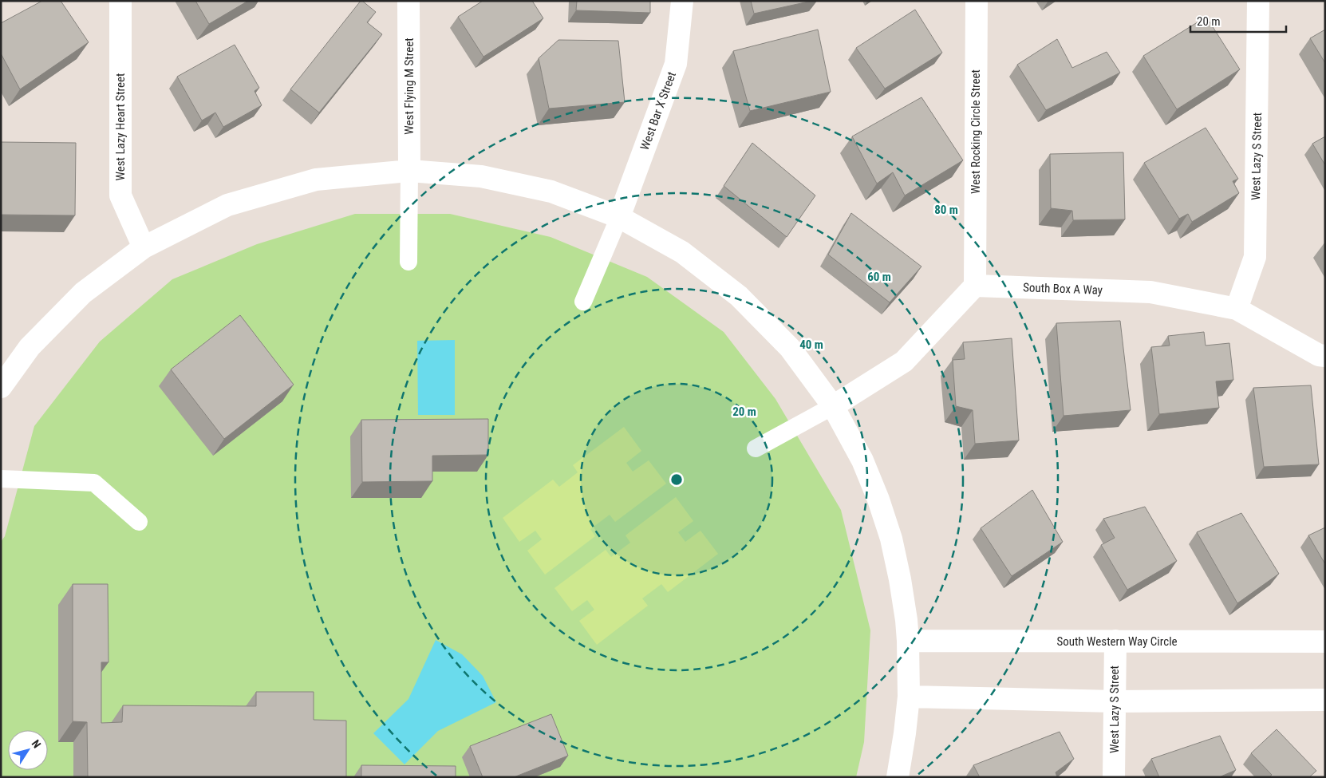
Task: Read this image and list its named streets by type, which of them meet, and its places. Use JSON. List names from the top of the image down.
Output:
{
  "streets": {
    "street": [
      "West Flying M Street",
      "West Bar X Street",
      "West Lazy Heart Street",
      "West Rocking Circle Street",
      "West Lazy S Street",
      "South Box A Way",
      "South Western Way Circle"
    ]
  },
  "crossings": [
    ["West Rocking Circle Street", "South Box A Way"],
    ["West Lazy S Street", "South Box A Way"],
    ["West Lazy S Street", "South Western Way Circle"]
  ],
  "scale_bar": "20 m",
  "north": "top right",
  "rings": [
    "80 m",
    "60 m",
    "40 m",
    "20 m"
  ]
}
